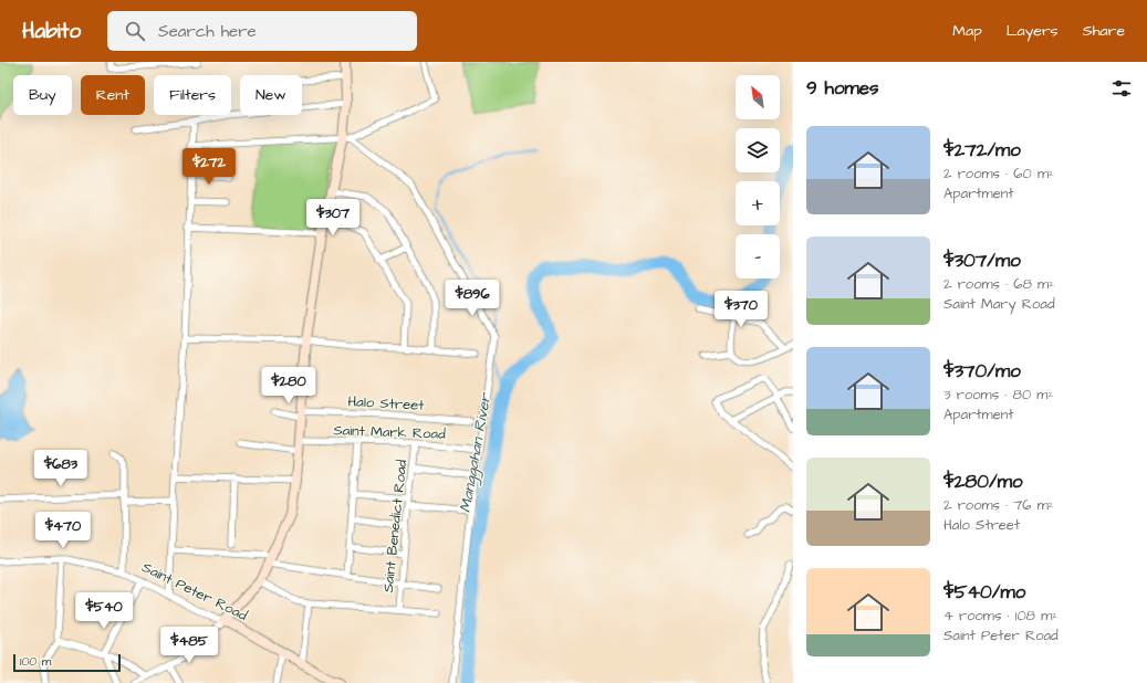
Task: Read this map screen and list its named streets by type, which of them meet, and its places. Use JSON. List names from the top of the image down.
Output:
{
  "streets": {
    "street": [
      "Halo Street",
      "Saint Mark Road",
      "Saint Benedict Road",
      "Saint Peter Road"
    ]
  },
  "crossings": [
    ["Saint Mark Road", "Saint Benedict Road"]
  ],
  "water": ["Manggahan River"],
  "scale_bar": "100 m",
  "north": "top left",
  "page": {
    "header": "Habito",
    "search": "Search here",
    "nav": ["Map", "Layers", "Share"],
    "heading": "9 homes",
    "map_buttons": ["+", "−"],
    "chip": [
      "Buy",
      "Rent",
      "Filters",
      "New"
    ],
    "list": [
      {
        "name": "$272/mo",
        "note": "2 rooms · 60 m² · Apartment"
      },
      {
        "name": "$307/mo",
        "note": "2 rooms · 68 m² · Saint Mary Road"
      },
      {
        "name": "$370/mo",
        "note": "3 rooms · 80 m² · Apartment"
      },
      {
        "name": "$280/mo",
        "note": "2 rooms · 76 m² · Halo Street"
      },
      {
        "name": "$540/mo",
        "note": "4 rooms · 108 m² · Saint Peter Road"
      }
    ],
    "price": [
      "$272",
      "$307",
      "$896",
      "$370",
      "$280",
      "$683",
      "$470",
      "$540",
      "$485"
    ],
    "scale": "100 m"
  }
}
